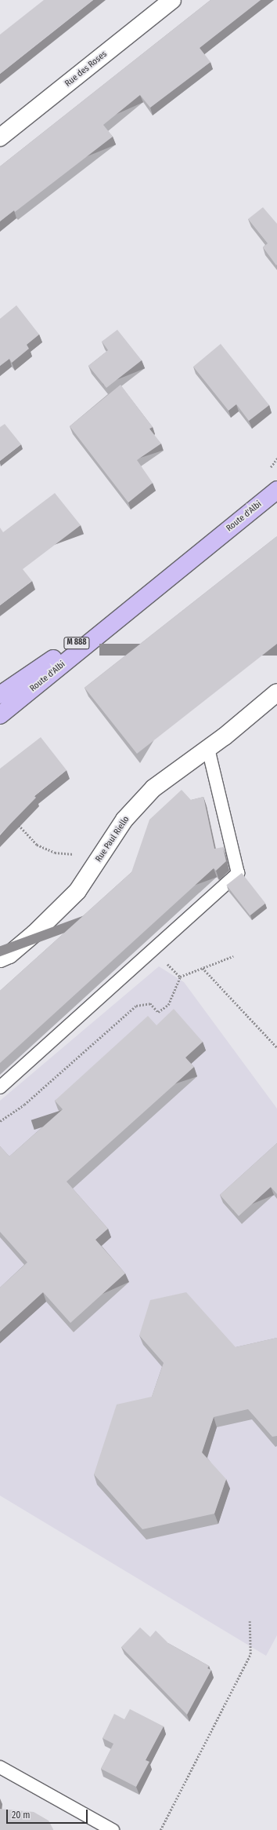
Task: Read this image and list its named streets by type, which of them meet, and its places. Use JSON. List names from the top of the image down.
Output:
{
  "streets": {
    "main road": ["Route d'Albi", "M 888"],
    "street": ["Rue des Roses", "Rue Paul Riello"]
  },
  "scale_bar": "20 m"
}
